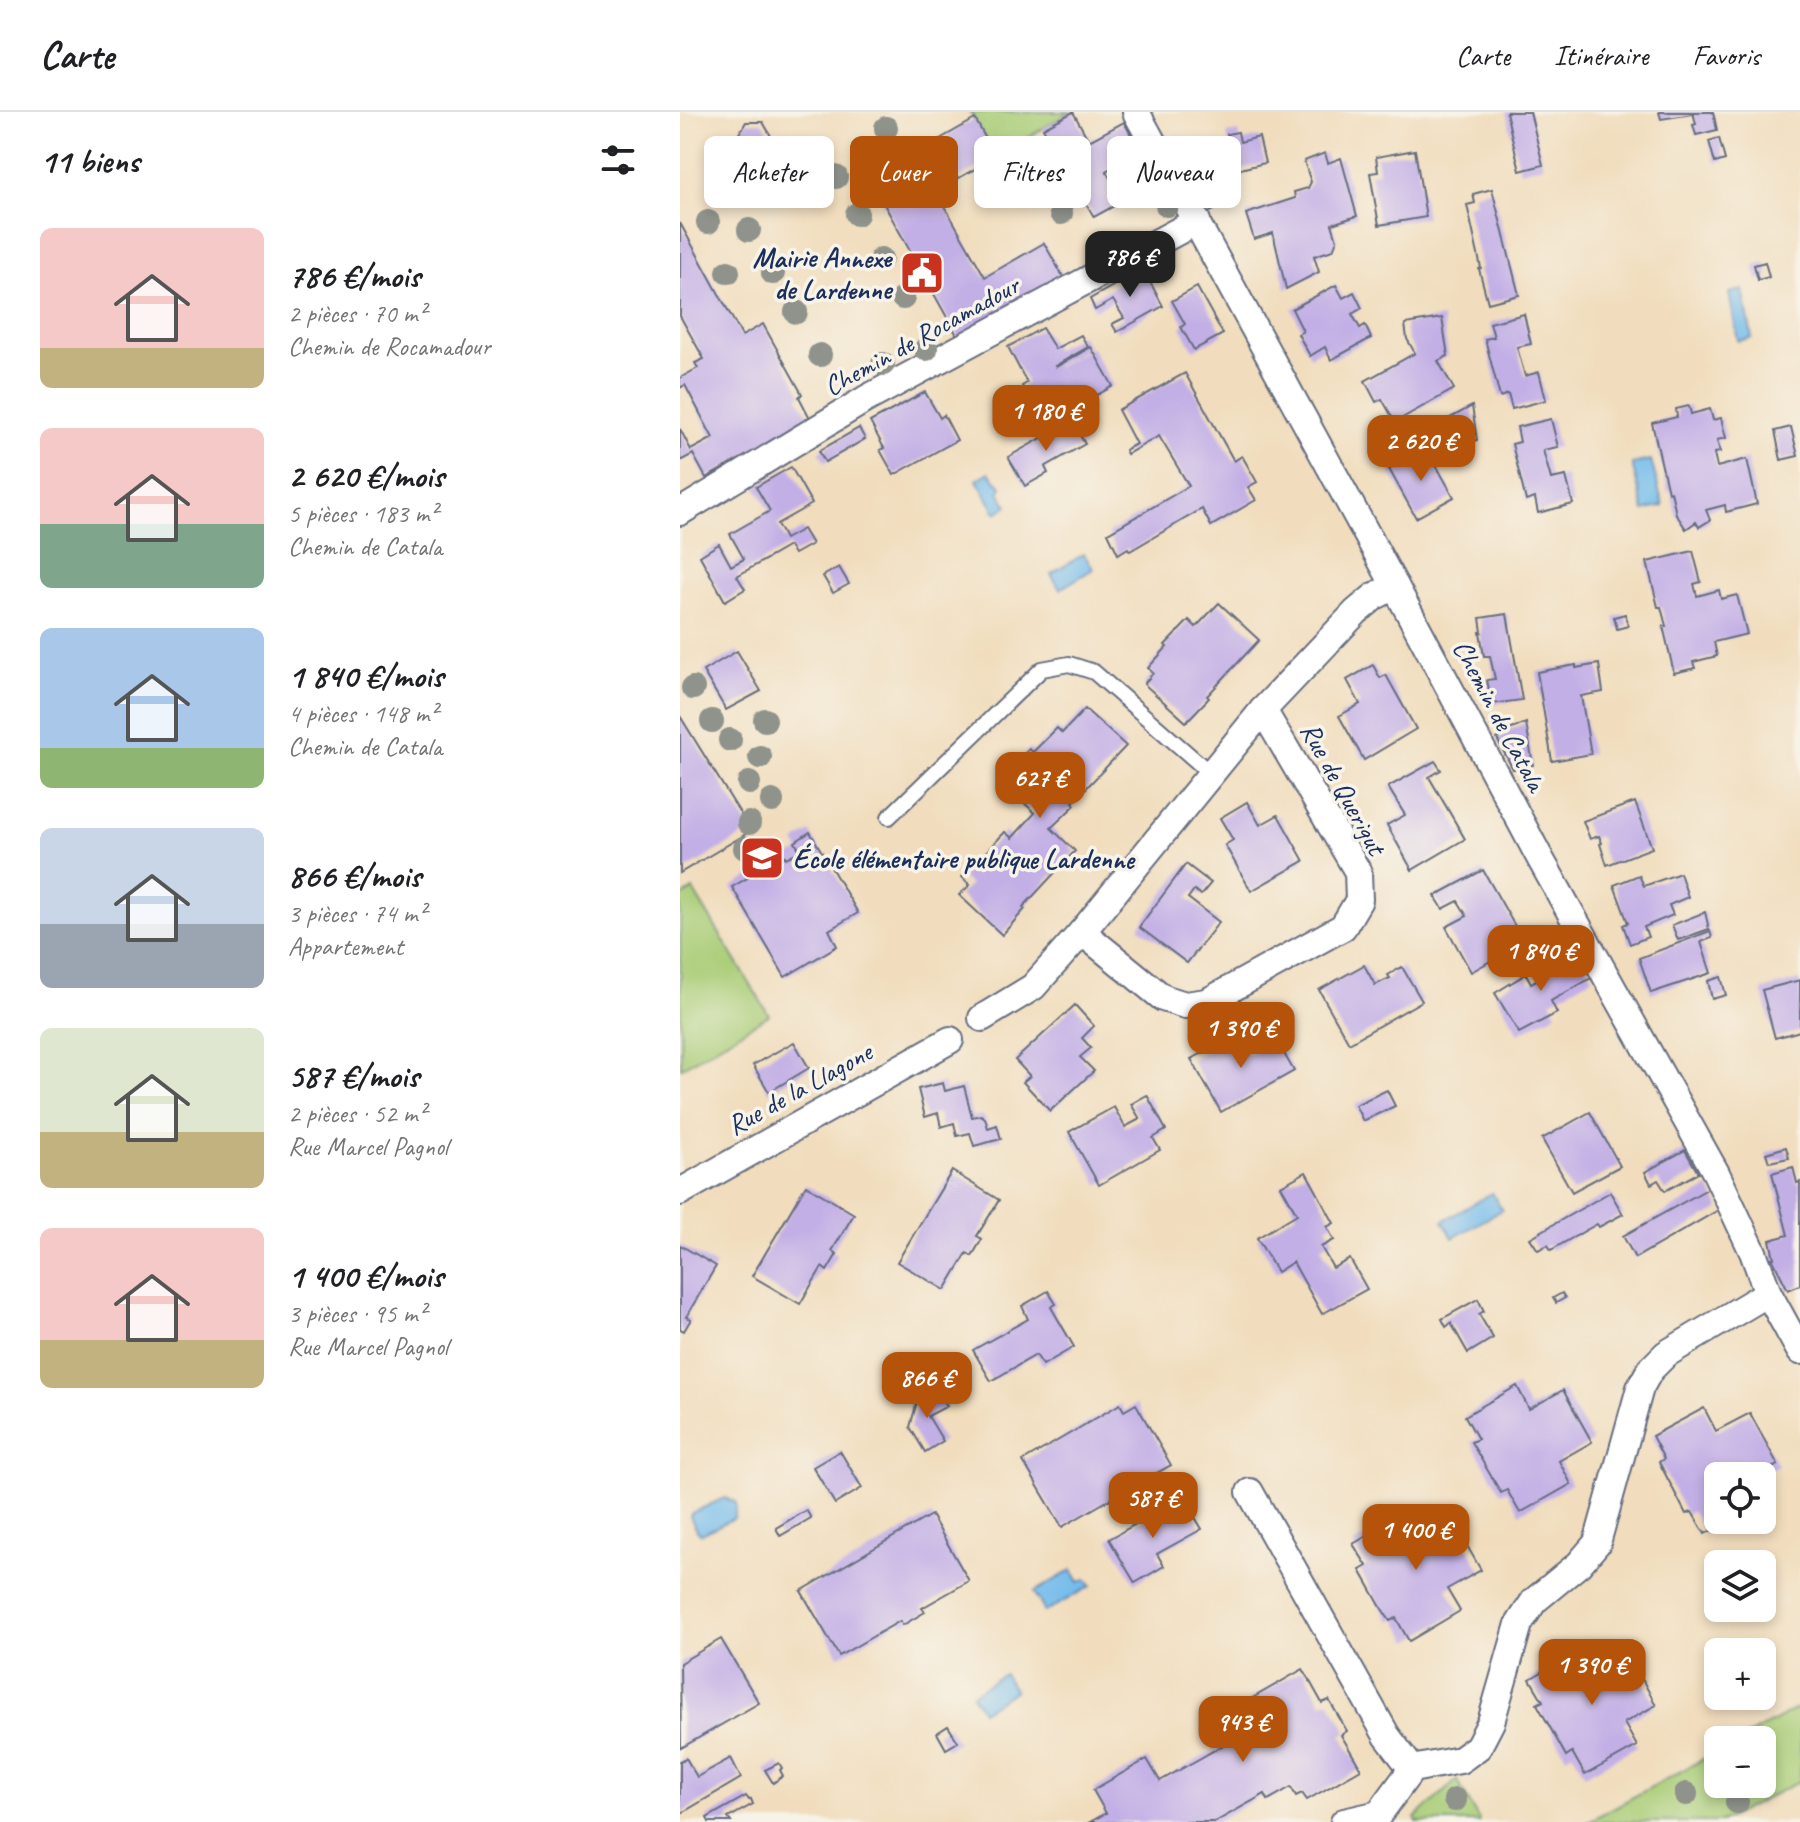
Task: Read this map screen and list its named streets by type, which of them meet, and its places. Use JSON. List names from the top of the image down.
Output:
{
  "streets": {
    "street": [
      "Chemin de Rocamadour",
      "Chemin de Catala",
      "Rue de Querigut",
      "Rue de la Llagone"
    ]
  },
  "crossings": [
    ["Chemin de Rocamadour", "Chemin de Catala"],
    ["Chemin de Catala", "Rue de Querigut"]
  ],
  "places": {
    "public building": ["Mairie Annexe de Lardenne"],
    "school or university": ["École élémentaire publique Lardenne"]
  },
  "page": {
    "header": "Carte",
    "nav": ["Carte", "Itinéraire", "Favoris"],
    "heading": "11 biens",
    "chip": [
      "Acheter",
      "Louer",
      "Filtres",
      "Nouveau"
    ],
    "list": [
      {
        "name": "786 €/mois",
        "note": "2 pièces · 70 m² · Chemin de Rocamadour"
      },
      {
        "name": "2 620 €/mois",
        "note": "5 pièces · 183 m² · Chemin de Catala"
      },
      {
        "name": "1 840 €/mois",
        "note": "4 pièces · 148 m² · Chemin de Catala"
      },
      {
        "name": "866 €/mois",
        "note": "3 pièces · 74 m² · Appartement"
      },
      {
        "name": "587 €/mois",
        "note": "2 pièces · 52 m² · Rue Marcel Pagnol"
      },
      {
        "name": "1 400 €/mois",
        "note": "3 pièces · 95 m² · Rue Marcel Pagnol"
      }
    ],
    "price": [
      "786 €",
      "1 180 €",
      "2 620 €",
      "627 €",
      "1 840 €",
      "1 390 €",
      "866 €",
      "587 €",
      "1 400 €",
      "1 390 €",
      "943 €"
    ],
    "map_buttons": ["+", "−"]
  }
}
